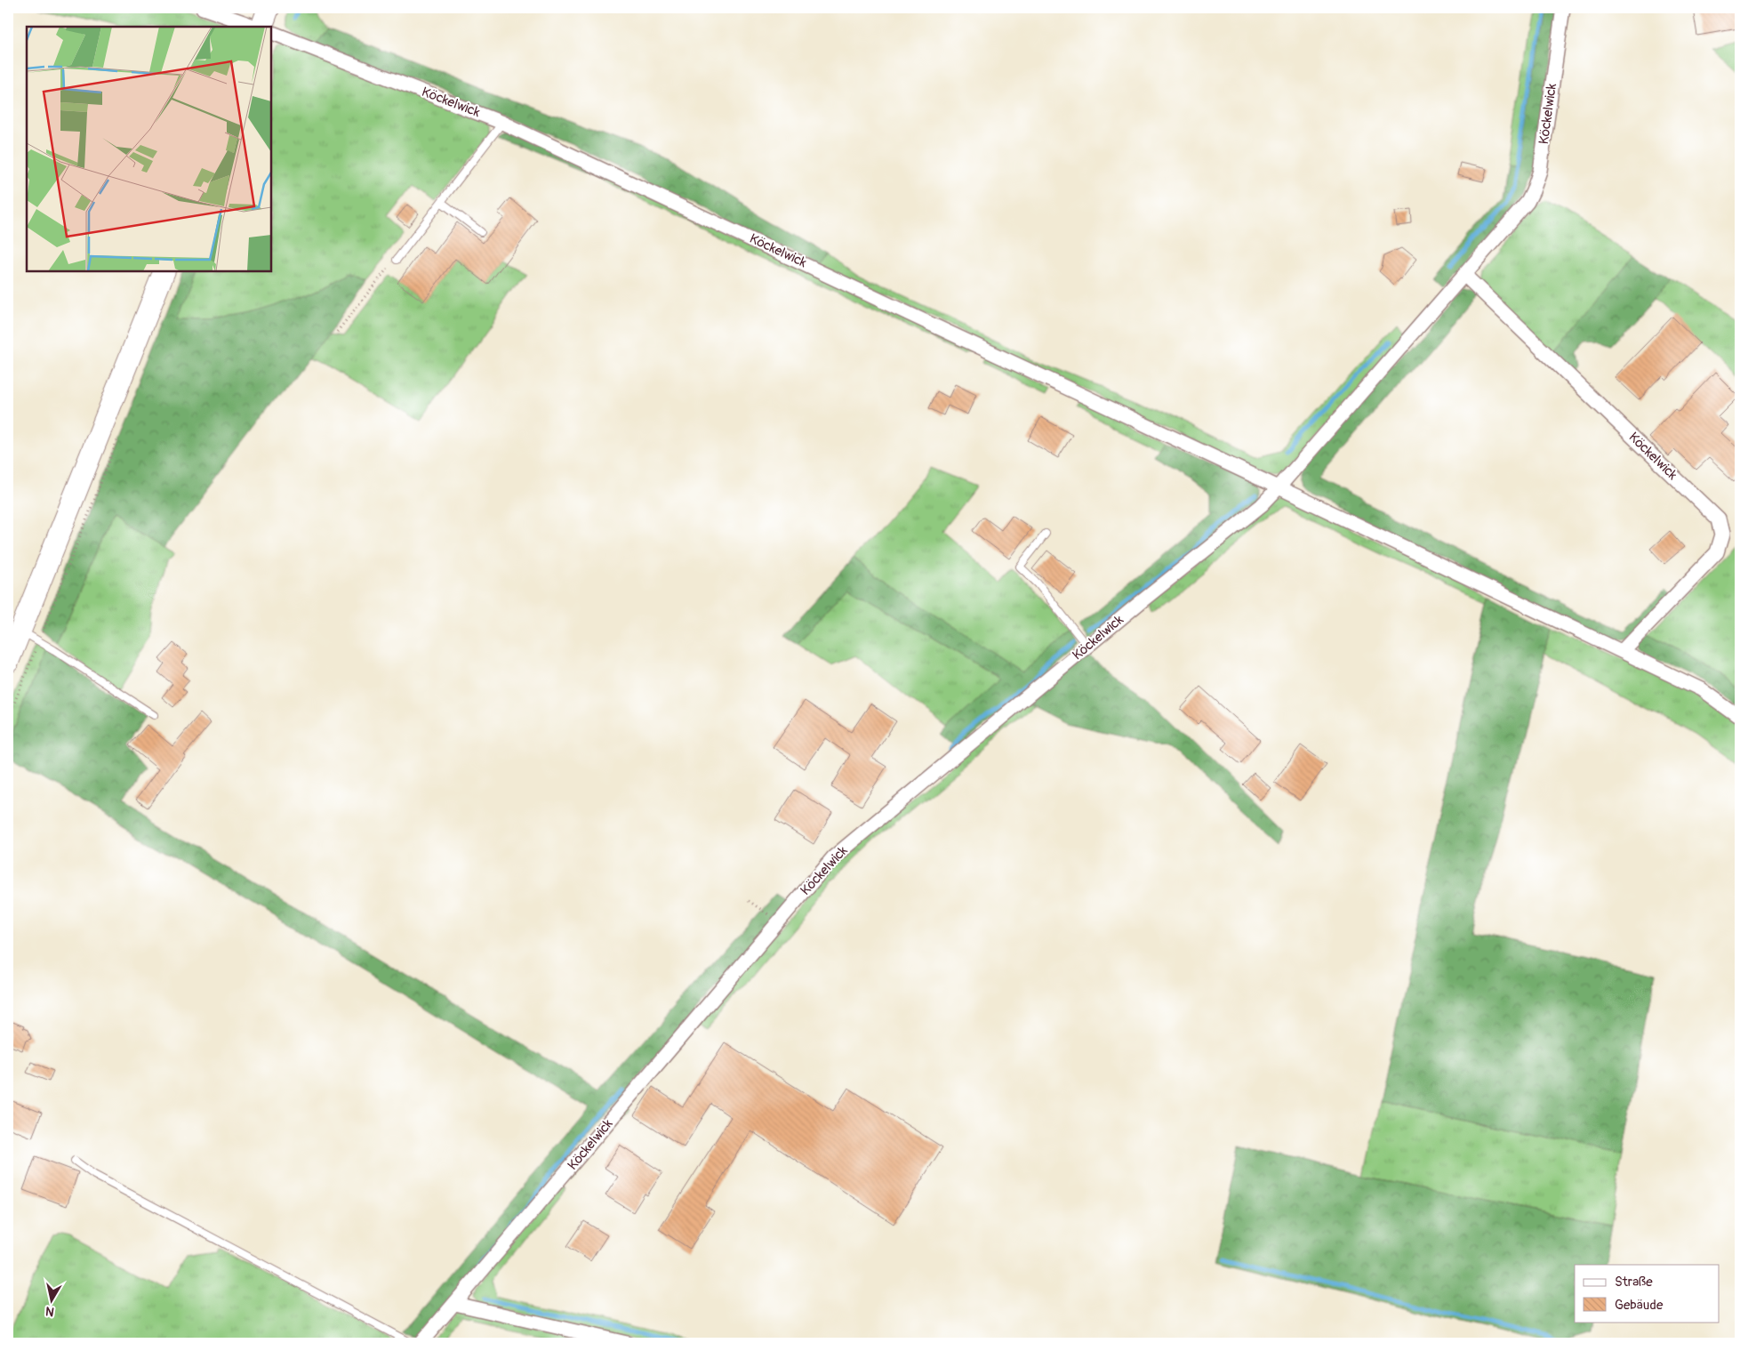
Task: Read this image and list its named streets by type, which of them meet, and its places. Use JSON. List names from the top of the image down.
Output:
{
  "streets": {
    "street": ["Köckelwick"]
  },
  "legend": ["Straße", "Gebäude"],
  "north": "bottom"
}
